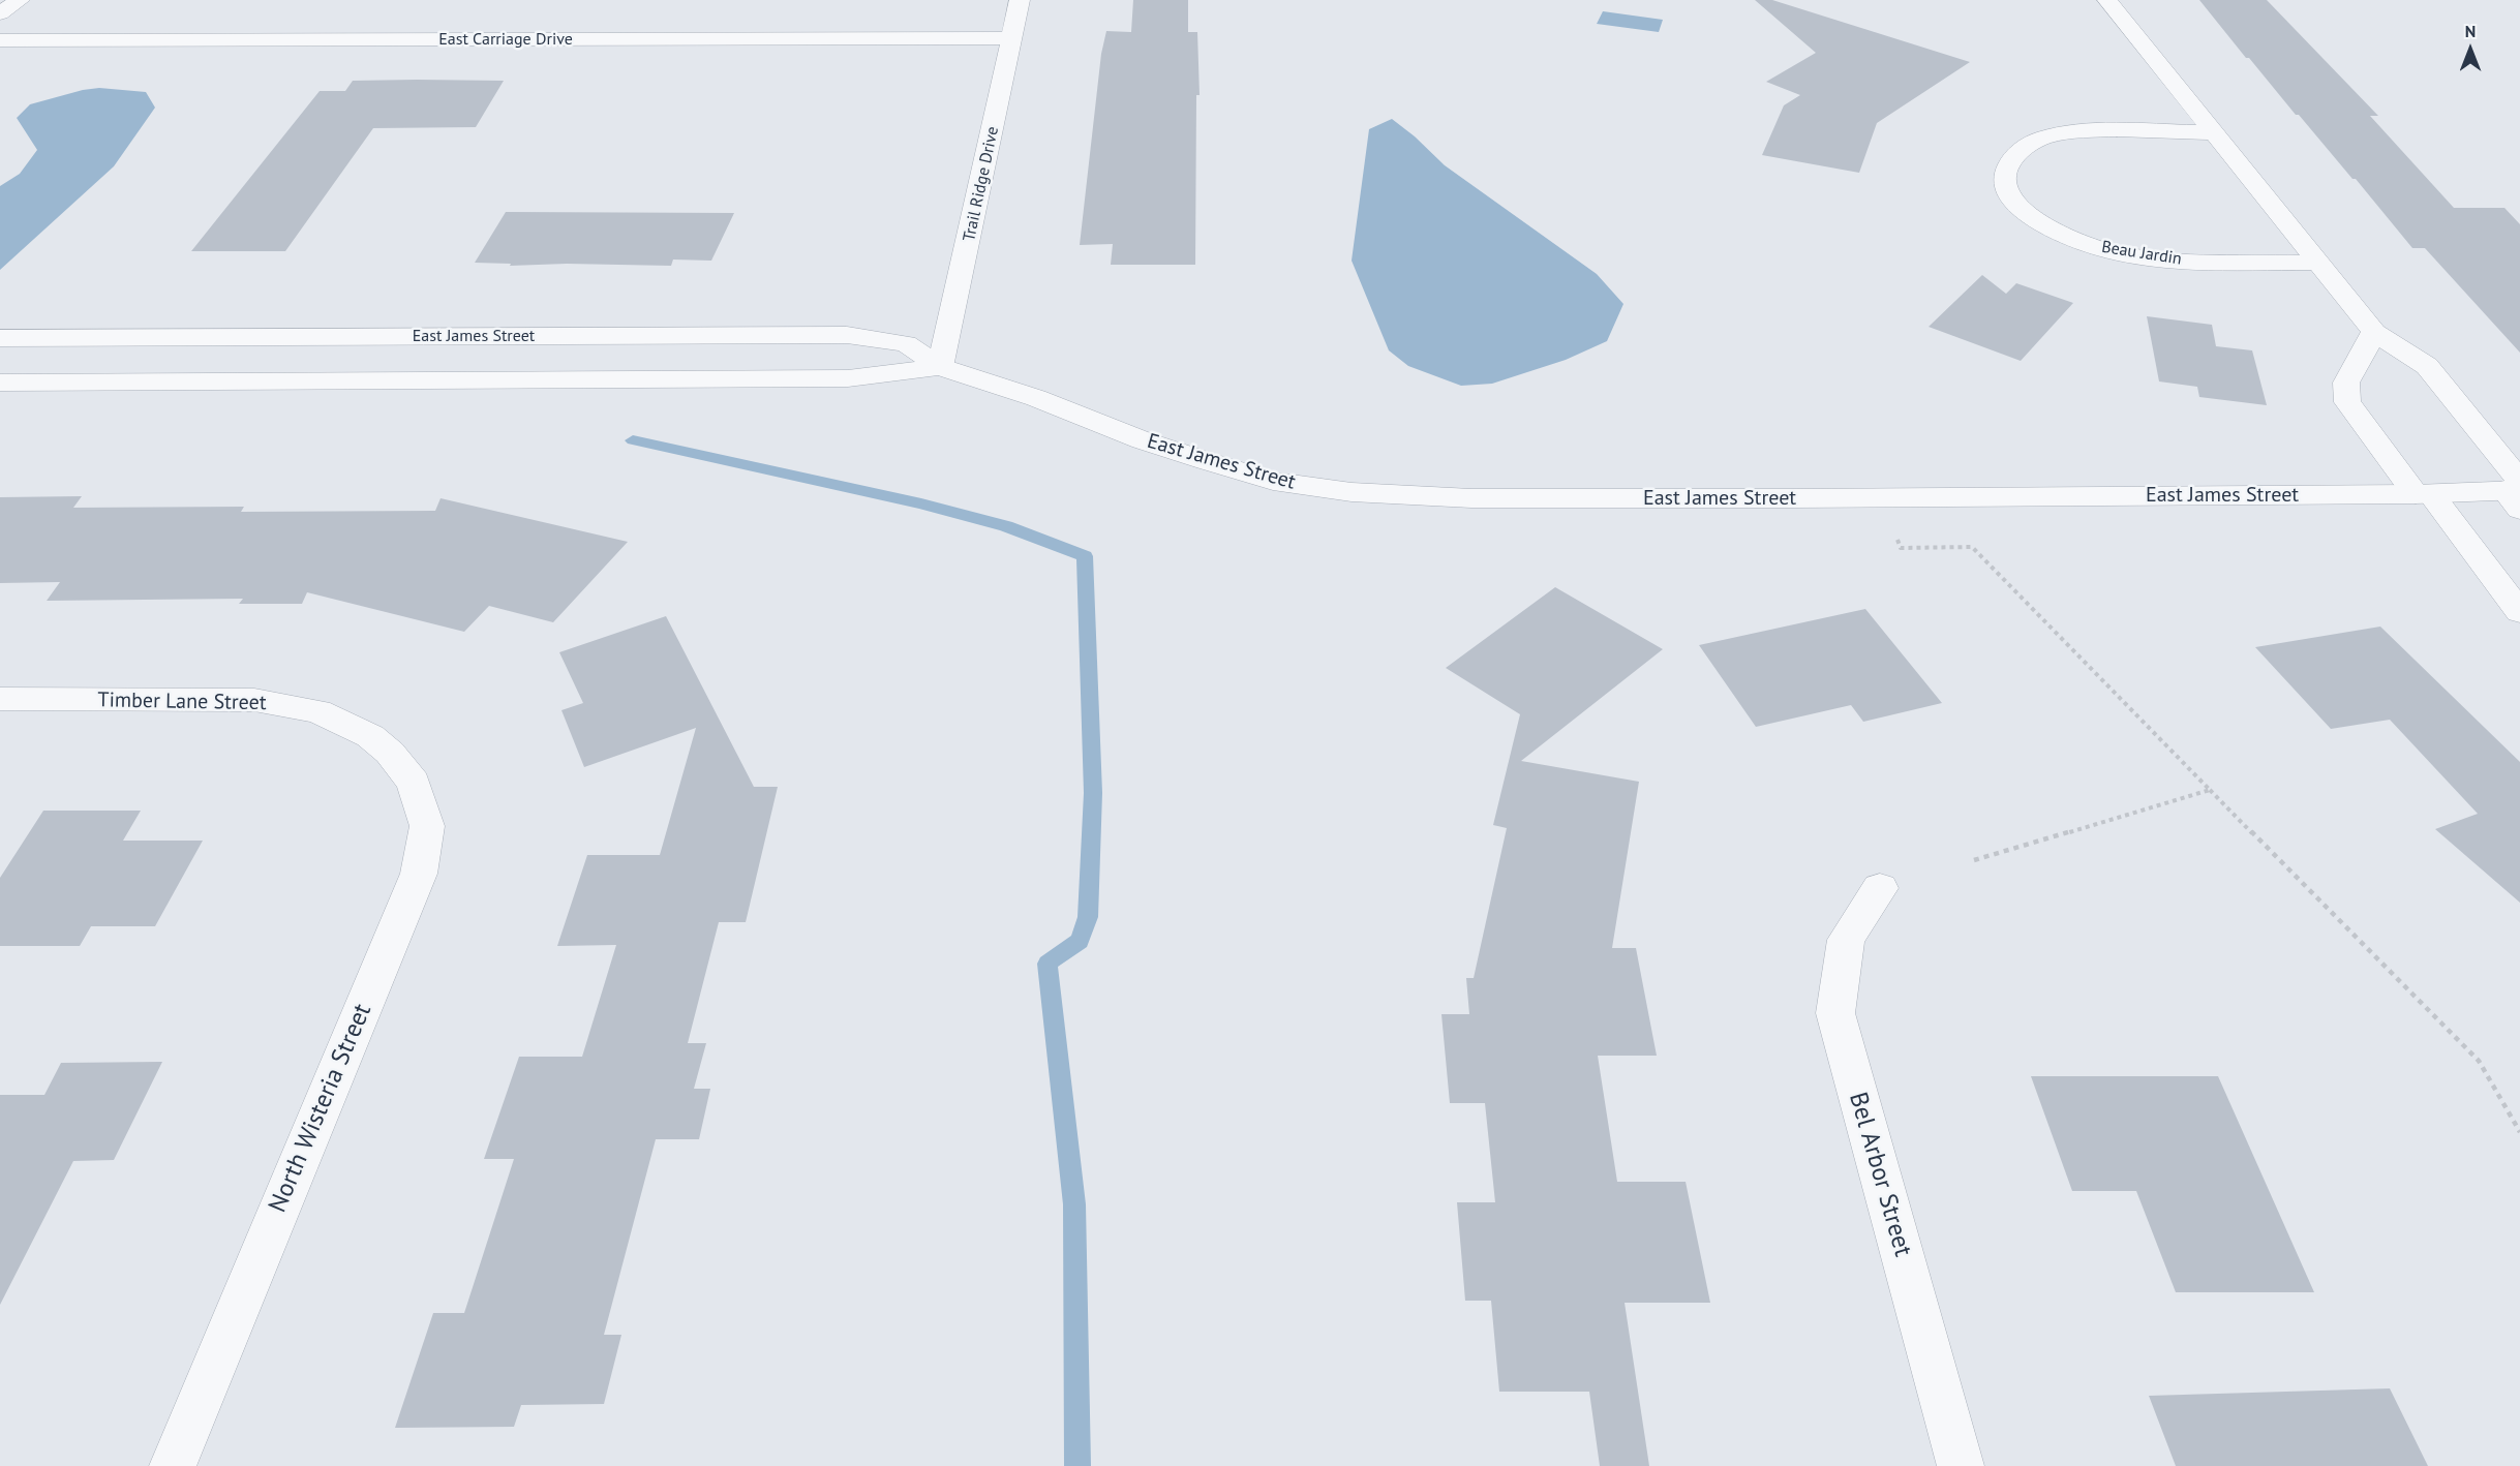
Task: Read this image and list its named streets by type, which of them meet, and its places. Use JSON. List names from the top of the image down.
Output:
{
  "streets": {
    "street": [
      "East Carriage Drive",
      "Trail Ridge Drive",
      "Beau Jardin",
      "East James Street",
      "Timber Lane Street",
      "North Wisteria Street",
      "Bel Arbor Street"
    ]
  },
  "crossings": [
    ["East Carriage Drive", "Trail Ridge Drive"],
    ["Trail Ridge Drive", "East James Street"],
    ["Timber Lane Street", "North Wisteria Street"]
  ],
  "north": "top"
}
